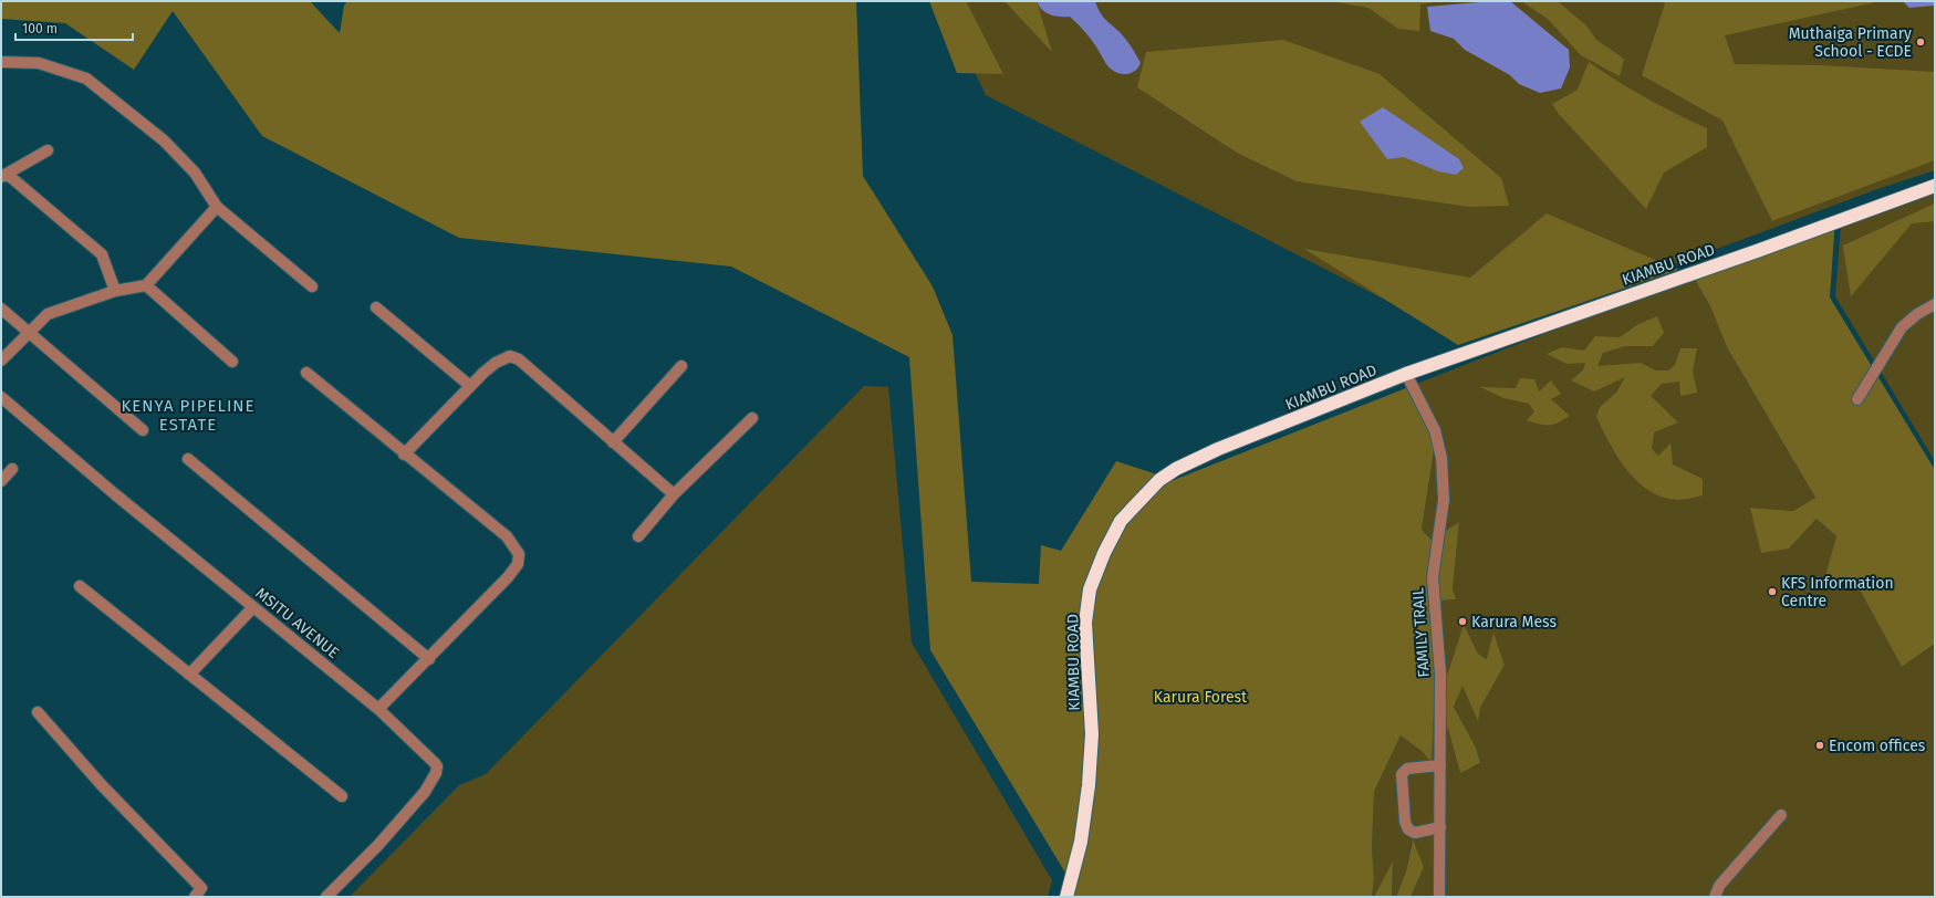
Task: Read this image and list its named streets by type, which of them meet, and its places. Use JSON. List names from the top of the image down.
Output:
{
  "streets": {
    "highway": ["KIAMBU ROAD"],
    "street": ["MSITU AVENUE", "FAMILY TRAIL"]
  },
  "crossings": [
    ["KIAMBU ROAD", "FAMILY TRAIL"]
  ],
  "districts": ["KENYA PIPELINE ESTATE"],
  "parks": ["Karura Forest"],
  "places": [
    "Muthaiga Primary School - ECDE",
    "KFS Information Centre",
    "Karura Mess",
    "Encom offices"
  ],
  "scale_bar": "100 m"
}
